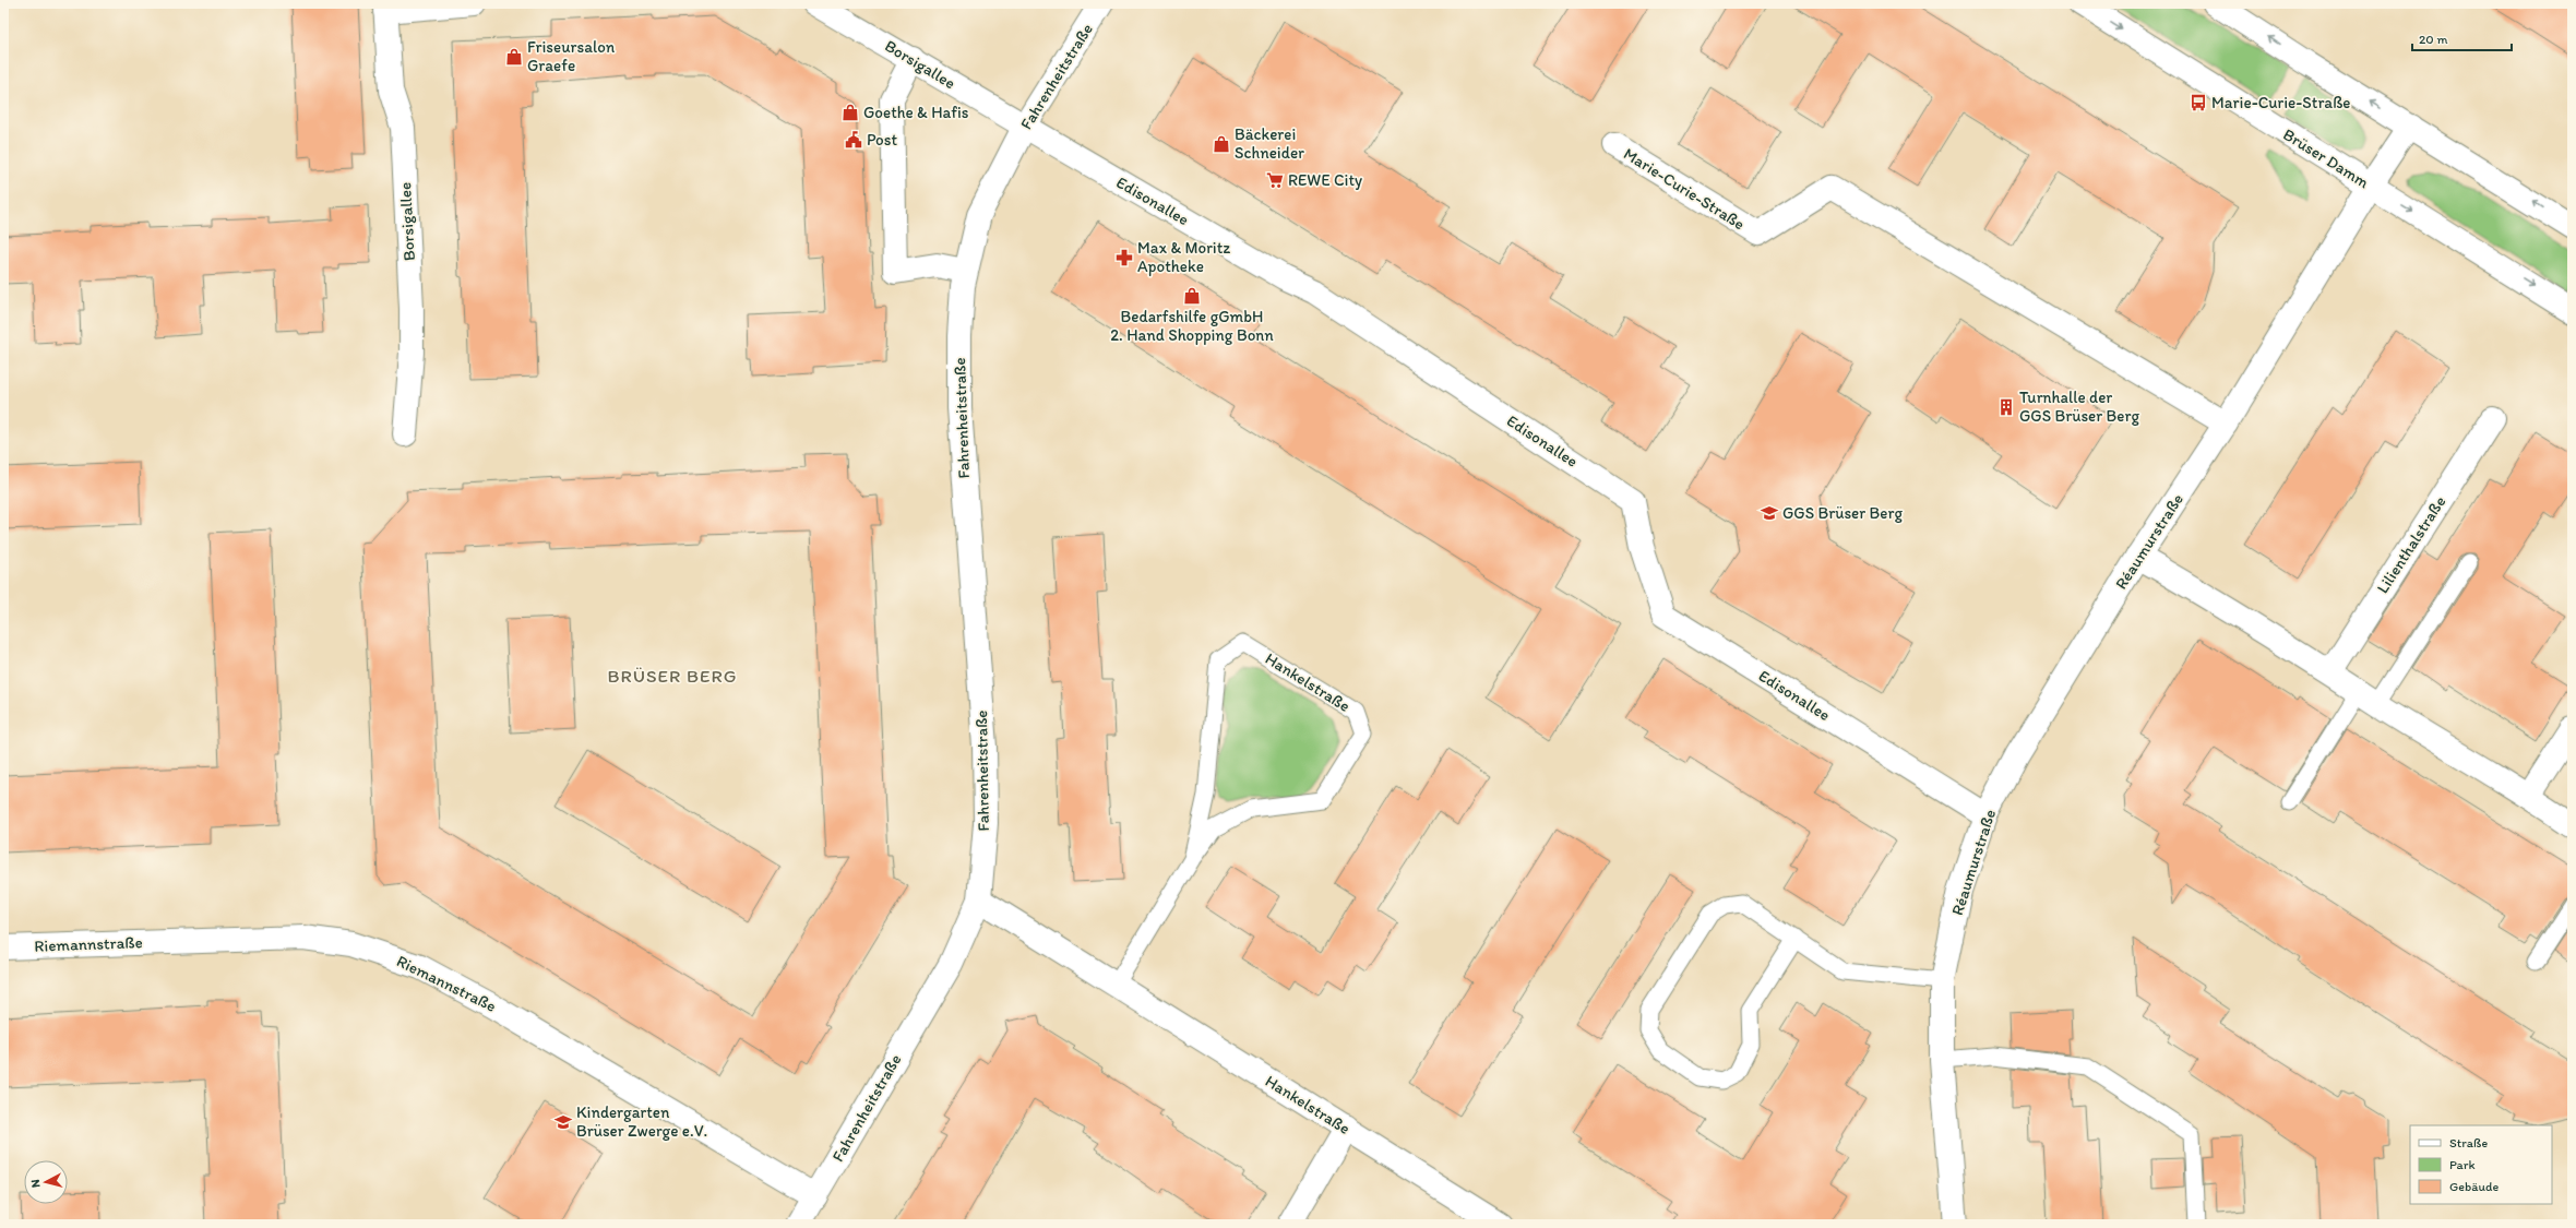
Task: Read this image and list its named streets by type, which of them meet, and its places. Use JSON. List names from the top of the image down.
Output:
{
  "streets": {
    "street": [
      "Borsigallee",
      "Fahrenheitstraße",
      "Brüser Damm",
      "Marie-Curie-Straße",
      "Edisonallee",
      "Réaumurstraße",
      "Lilienthalstraße",
      "Hankelstraße",
      "Riemannstraße"
    ]
  },
  "crossings": [
    ["Borsigallee", "Fahrenheitstraße"],
    ["Borsigallee", "Edisonallee"],
    ["Fahrenheitstraße", "Edisonallee"],
    ["Fahrenheitstraße", "Hankelstraße"],
    ["Fahrenheitstraße", "Riemannstraße"],
    ["Brüser Damm", "Réaumurstraße"],
    ["Marie-Curie-Straße", "Réaumurstraße"],
    ["Edisonallee", "Réaumurstraße"]
  ],
  "districts": ["BRÜSER BERG"],
  "places": {
    "shop": [
      "Friseursalon Graefe",
      "Goethe & Hafis",
      "Bäckerei Schneider",
      "Bedarfshilfe gGmbH 2. Hand Shopping Bonn"
    ],
    "bus stop": ["Marie-Curie-Straße"],
    "public building": ["Post"],
    "supermarket": ["REWE City"],
    "pharmacy": ["Max & Moritz Apotheke"],
    "building": ["Turnhalle der GGS Brüser Berg"],
    "school or university": ["GGS Brüser Berg", "Kindergarten Brüser Zwerge e.V."]
  },
  "legend": ["Straße", "Park", "Gebäude"],
  "scale_bar": "20 m",
  "north": "left"
}
